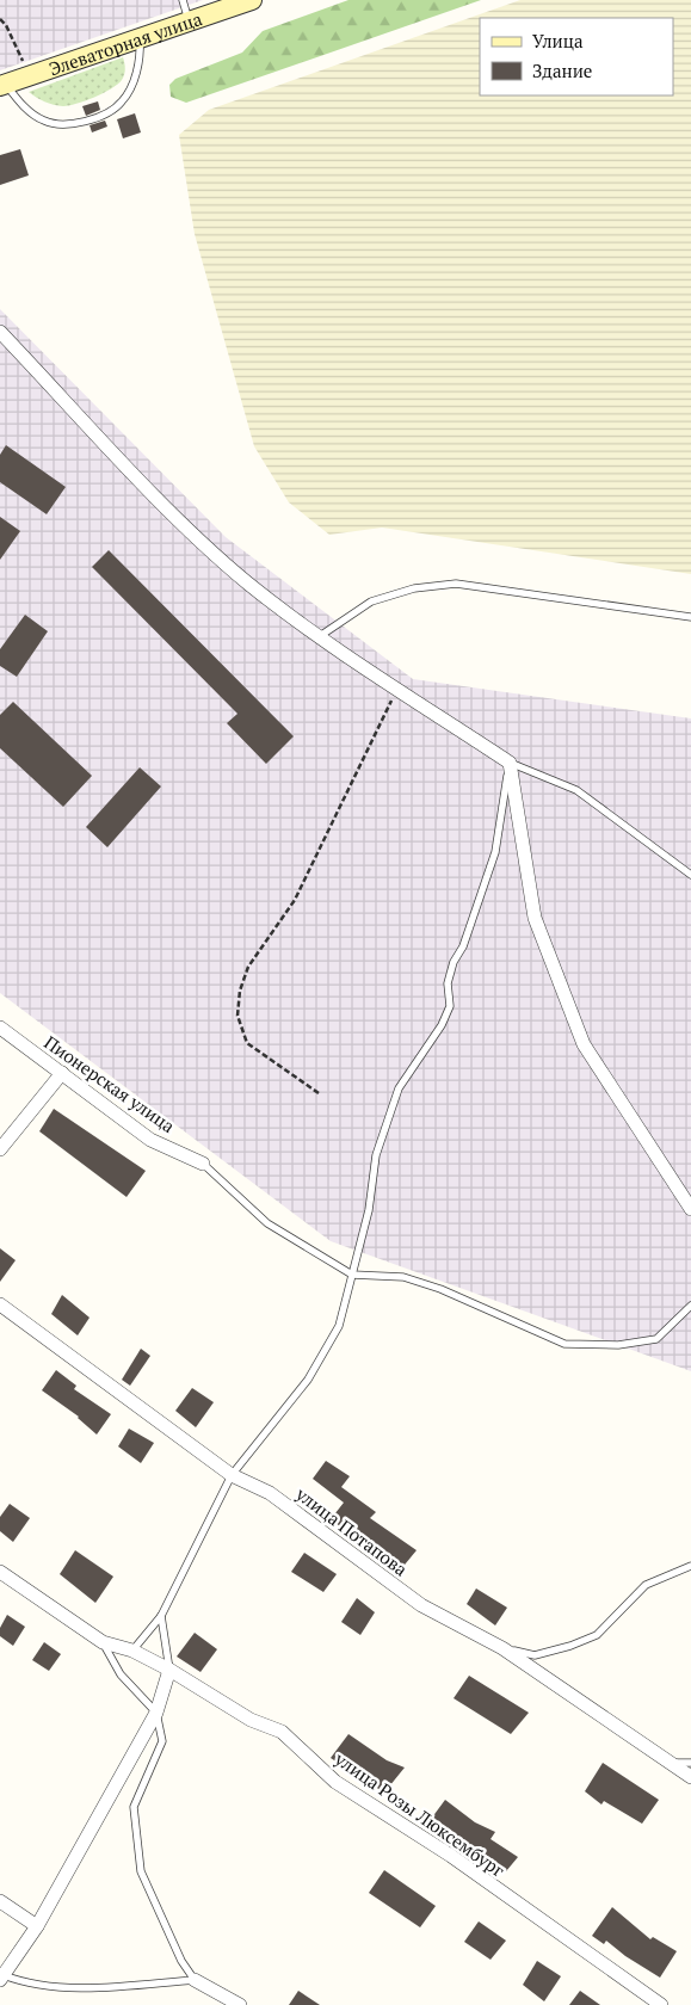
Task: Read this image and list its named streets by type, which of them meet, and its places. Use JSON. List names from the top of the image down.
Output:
{
  "streets": {
    "main road": ["Элеваторная улица"],
    "street": ["Пионерская улица", "улица Потапова", "улица Розы Люксембург"]
  },
  "legend": ["Улица", "Здание"]
}
